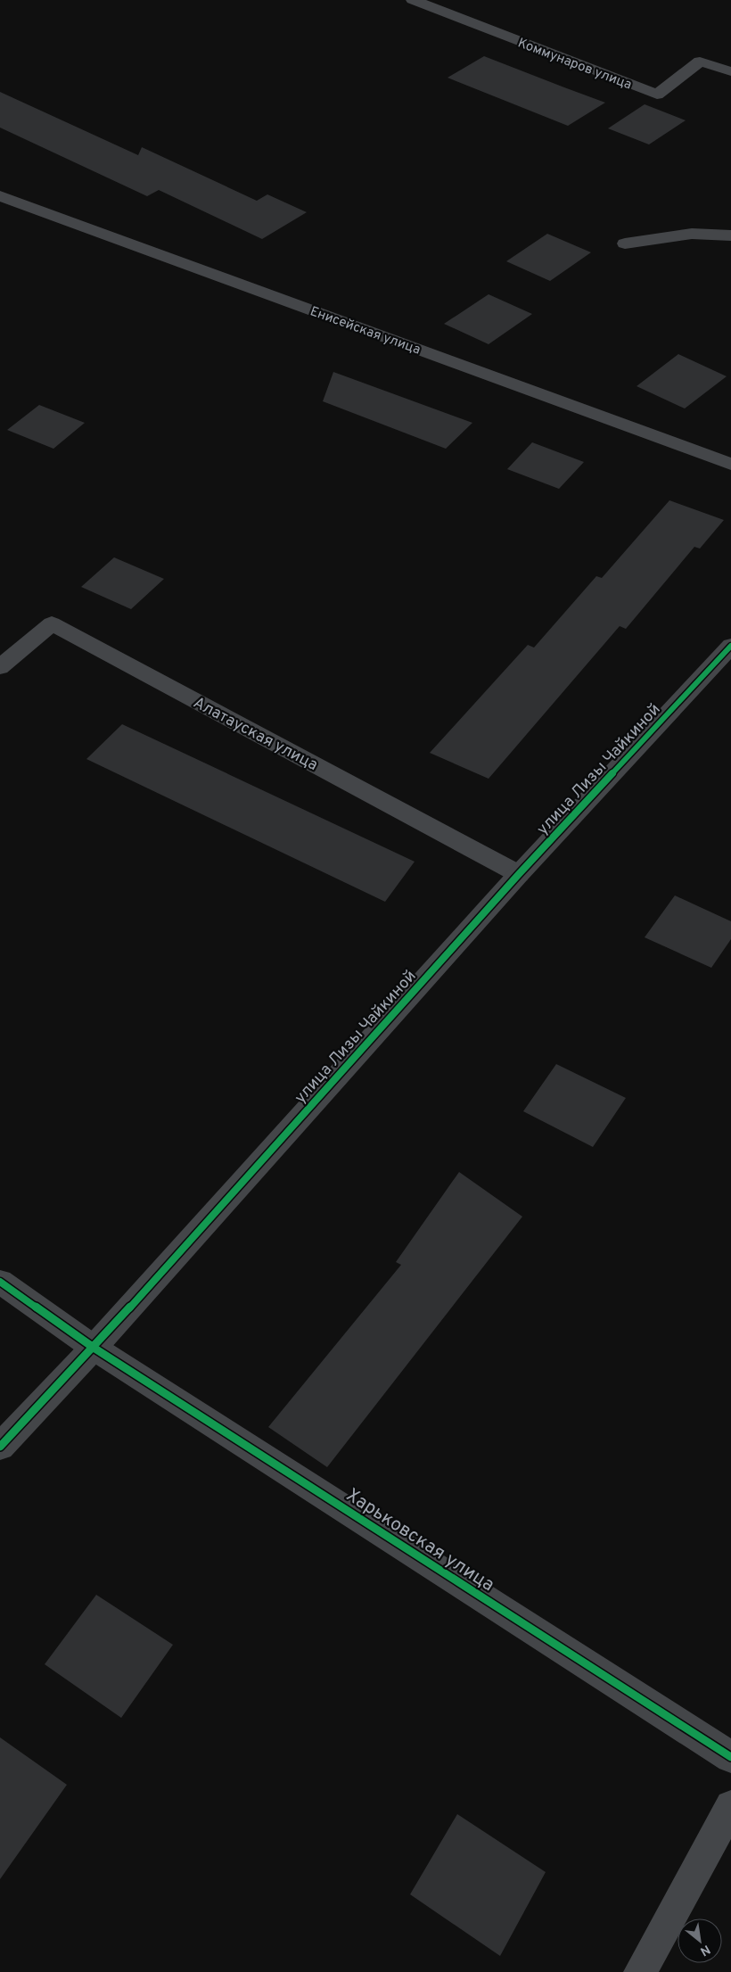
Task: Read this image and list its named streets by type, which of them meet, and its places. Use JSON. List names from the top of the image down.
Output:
{
  "streets": {
    "street": [
      "Коммунаров улица",
      "Енисейская улица",
      "Алатауская улица",
      "улица Лизы Чайкиной",
      "Харьковская улица"
    ]
  },
  "crossings": [
    ["Алатауская улица", "улица Лизы Чайкиной"],
    ["улица Лизы Чайкиной", "Харьковская улица"]
  ],
  "north": "bottom right"
}
